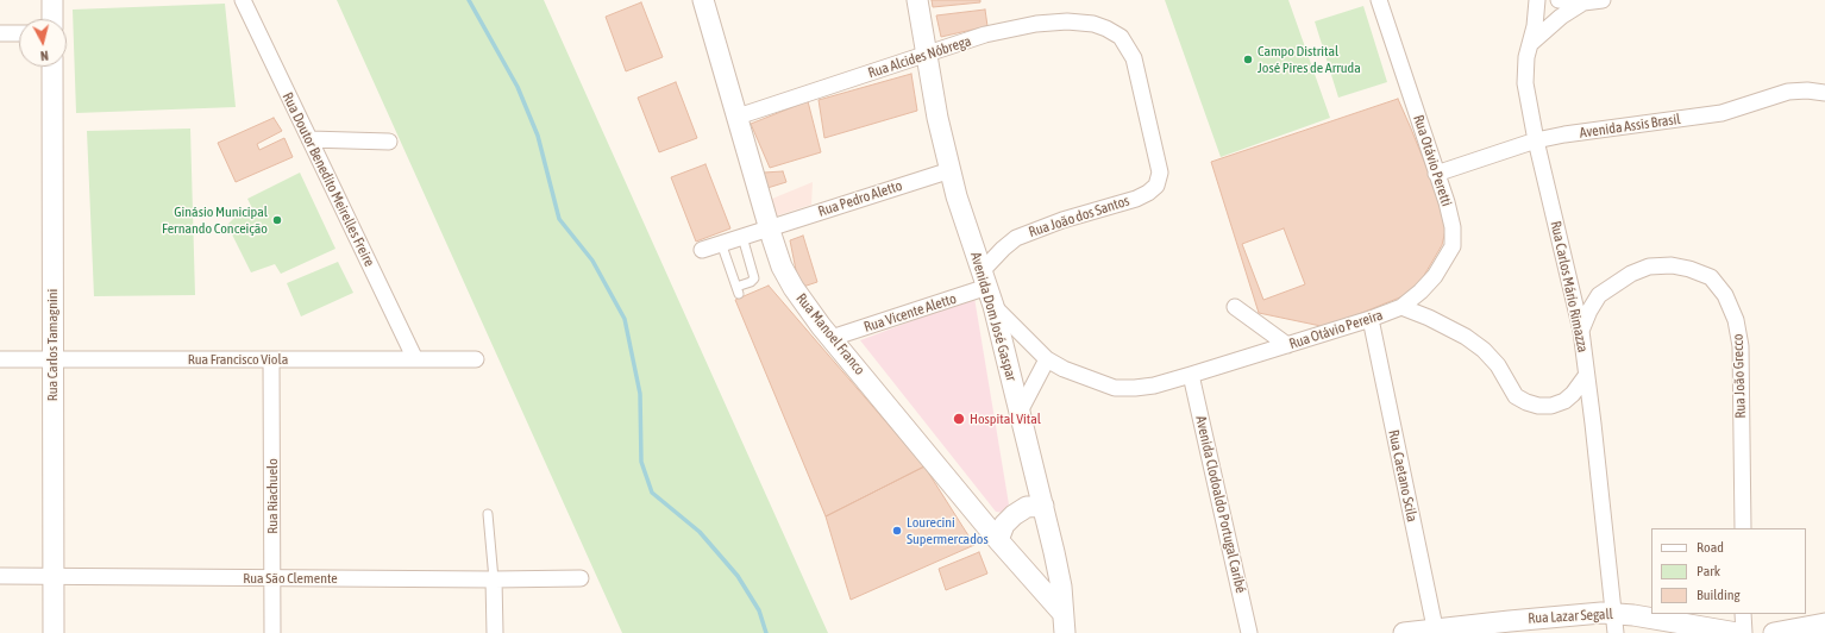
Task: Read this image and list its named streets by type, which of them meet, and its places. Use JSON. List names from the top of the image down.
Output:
{
  "streets": {
    "street": [
      "Rua Alcides Nóbrega",
      "Avenida Assis Brasil",
      "Rua Otávio Peretti",
      "Rua Doutor Benedito Meirelles Freire",
      "Rua Pedro Aletto",
      "Rua João dos Santos",
      "Rua Carlos Mário Rimazza",
      "Rua Vicente Aletto",
      "Avenida Dom José Gaspar",
      "Rua Otávio Pereira",
      "Rua Manoel Franco",
      "Rua Carlos Tamagnini",
      "Rua Francisco Viola",
      "Rua João Grecco",
      "Rua Caetano Scila",
      "Rua Riachuelo",
      "Avenida Clodoaldo Portugal Caribé",
      "Rua São Clemente",
      "Rua Lazar Segall"
    ]
  },
  "crossings": [
    ["Rua Alcides Nóbrega", "Rua João dos Santos"],
    ["Rua Alcides Nóbrega", "Avenida Dom José Gaspar"],
    ["Rua Alcides Nóbrega", "Rua Manoel Franco"],
    ["Avenida Assis Brasil", "Rua Otávio Peretti"],
    ["Avenida Assis Brasil", "Rua Carlos Mário Rimazza"],
    ["Rua Otávio Peretti", "Rua Otávio Pereira"],
    ["Rua Doutor Benedito Meirelles Freire", "Rua Francisco Viola"],
    ["Rua Pedro Aletto", "Avenida Dom José Gaspar"],
    ["Rua Pedro Aletto", "Rua Manoel Franco"],
    ["Rua João dos Santos", "Rua Vicente Aletto"],
    ["Rua João dos Santos", "Avenida Dom José Gaspar"],
    ["Rua João dos Santos", "Rua Otávio Pereira"],
    ["Rua Carlos Mário Rimazza", "Rua Otávio Pereira"],
    ["Rua Carlos Mário Rimazza", "Rua João Grecco"],
    ["Rua Carlos Mário Rimazza", "Rua Lazar Segall"],
    ["Rua Vicente Aletto", "Avenida Dom José Gaspar"],
    ["Rua Vicente Aletto", "Rua Otávio Pereira"],
    ["Rua Vicente Aletto", "Rua Manoel Franco"],
    ["Avenida Dom José Gaspar", "Rua Otávio Pereira"],
    ["Avenida Dom José Gaspar", "Rua Manoel Franco"],
    ["Rua Otávio Pereira", "Rua Caetano Scila"],
    ["Rua Otávio Pereira", "Avenida Clodoaldo Portugal Caribé"],
    ["Rua Carlos Tamagnini", "Rua Francisco Viola"],
    ["Rua Carlos Tamagnini", "Rua São Clemente"],
    ["Rua Francisco Viola", "Rua Riachuelo"],
    ["Rua Caetano Scila", "Rua Lazar Segall"],
    ["Rua Riachuelo", "Rua São Clemente"]
  ],
  "places": [
    "Campo Distrital José Pires de Arruda",
    "Ginásio Municipal Fernando Conceição",
    "Hospital Vital",
    "Lourecini Supermercados"
  ],
  "legend": ["Road", "Park", "Building"],
  "north": "bottom"
}
